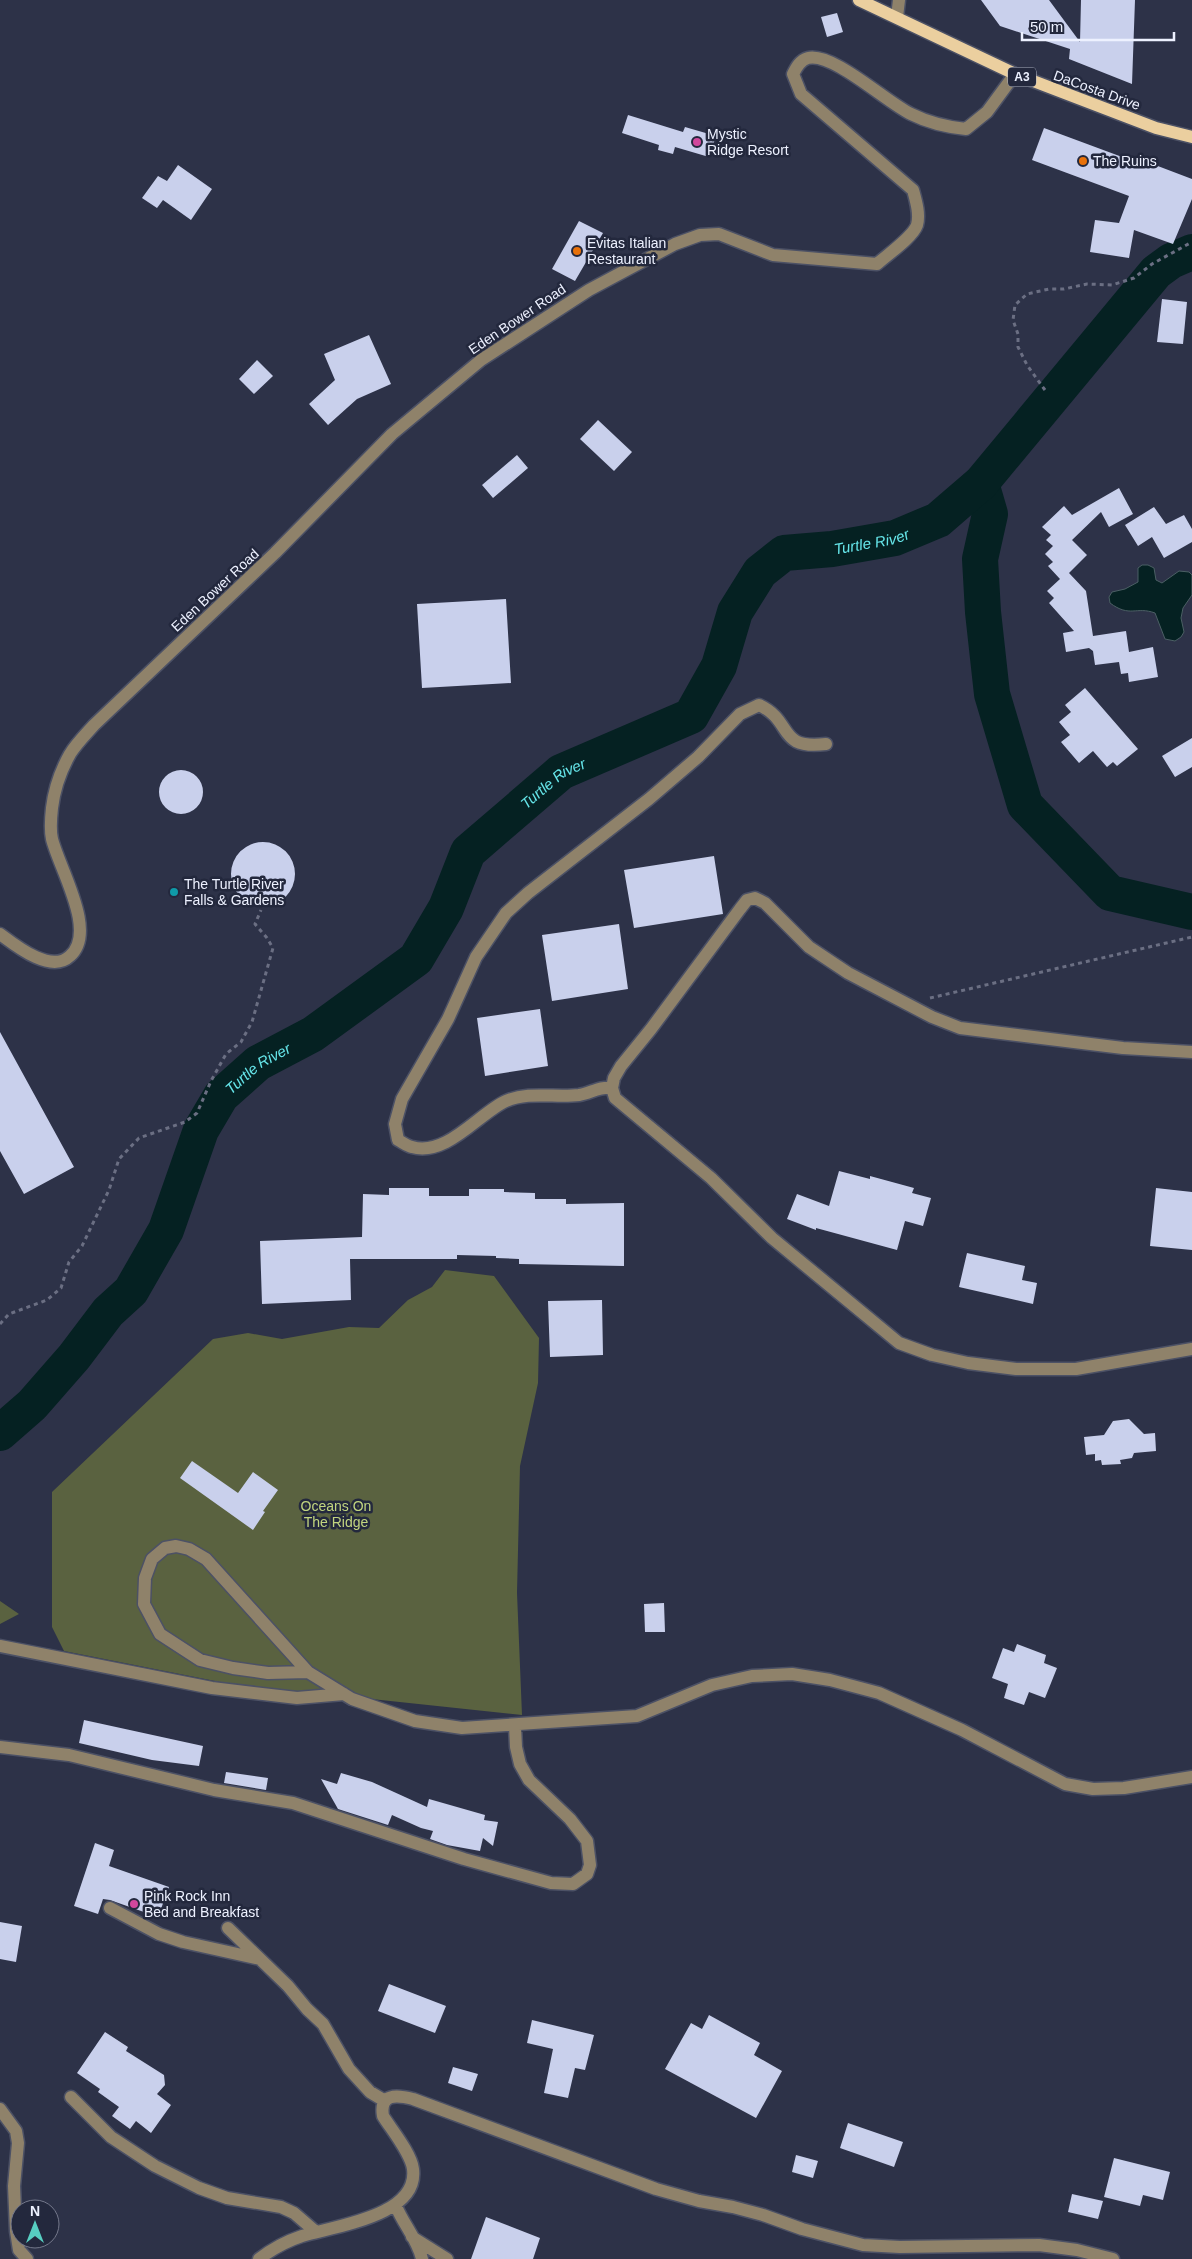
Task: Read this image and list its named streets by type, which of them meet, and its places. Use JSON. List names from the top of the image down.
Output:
{
  "streets": {
    "main road": ["A3", "DaCosta Drive"],
    "street": ["Eden Bower Road"]
  },
  "crossings": [
    ["DaCosta Drive", "Eden Bower Road"]
  ],
  "water": ["Turtle River"],
  "parks": ["Oceans On The Ridge"],
  "places": [
    "Mystic Ridge Resort",
    "The Ruins",
    "Evitas Italian Restaurant",
    "The Turtle River Falls & Gardens",
    "Pink Rock Inn Bed and Breakfast"
  ],
  "scale_bar": "50 m",
  "north": "top"
}
